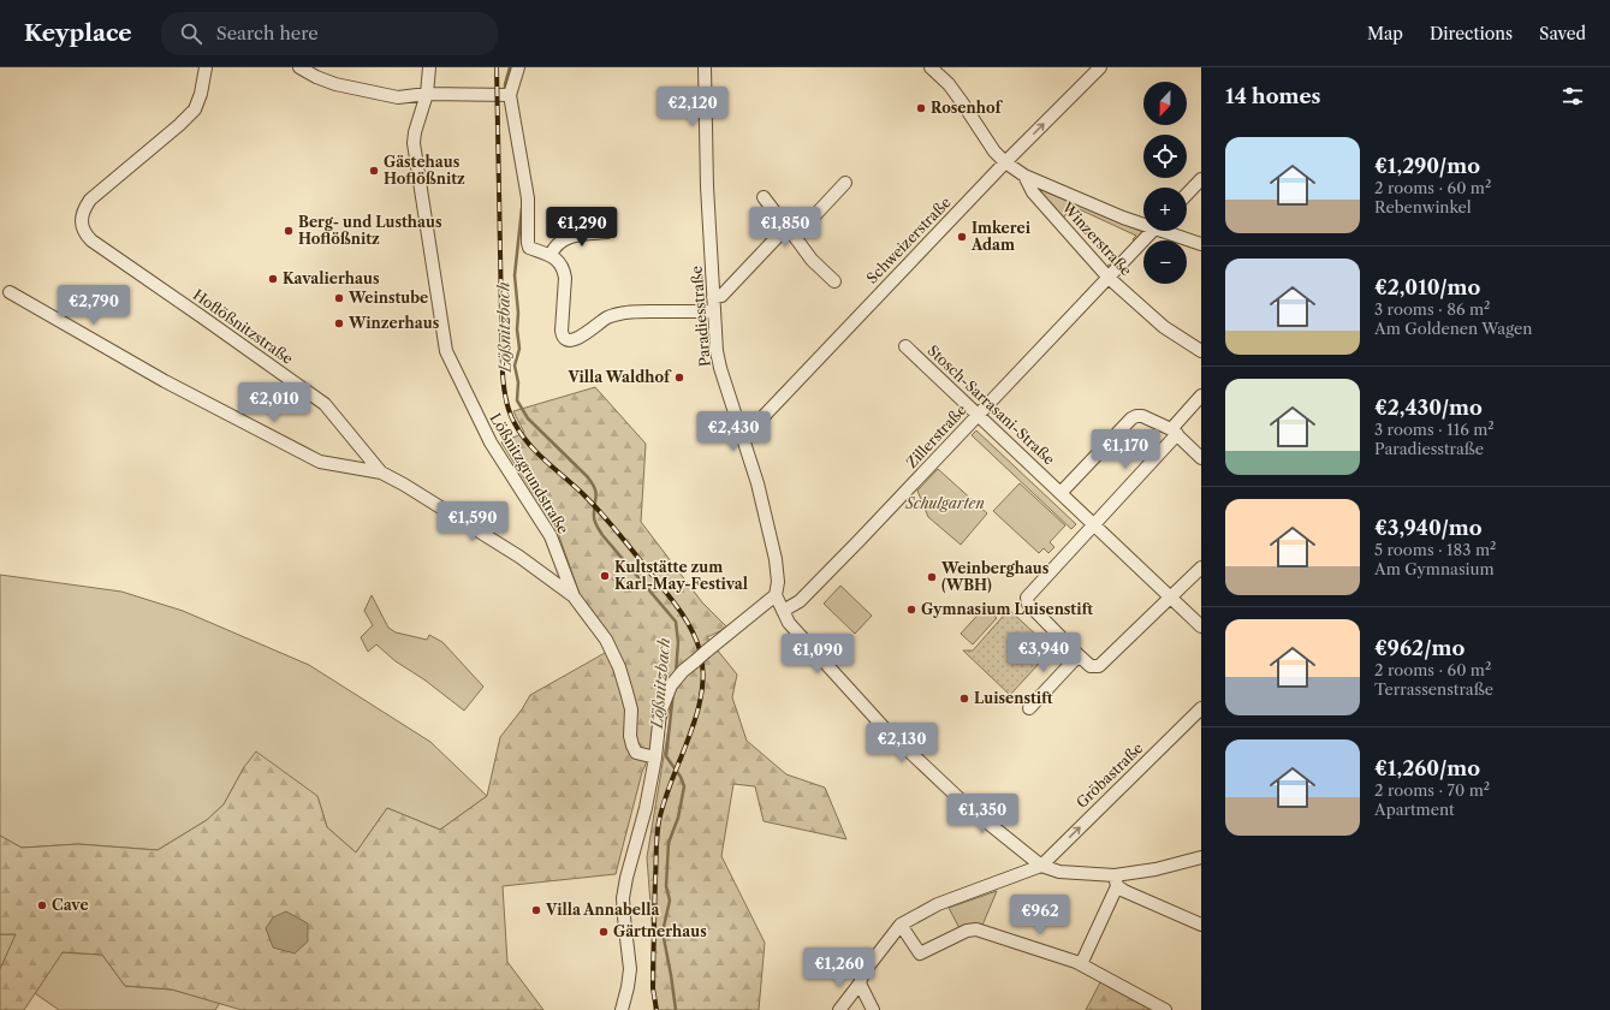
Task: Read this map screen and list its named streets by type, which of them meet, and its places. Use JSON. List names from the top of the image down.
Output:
{
  "streets": {
    "street": [
      "Winzerstraße",
      "Schweizerstraße",
      "Paradiesstraße",
      "Hoflößnitzstraße",
      "Stosch-Sarrasani-Straße",
      "Zillerstraße",
      "Lößnitzgrundstraße",
      "Gröbastraße"
    ]
  },
  "crossings": [
    ["Winzerstraße", "Zillerstraße"],
    ["Schweizerstraße", "Paradiesstraße"],
    ["Paradiesstraße", "Zillerstraße"],
    ["Paradiesstraße", "Gröbastraße"],
    ["Hoflößnitzstraße", "Lößnitzgrundstraße"],
    ["Stosch-Sarrasani-Straße", "Zillerstraße"]
  ],
  "one_way": ["Gröbastraße"],
  "water": ["Lößnitzbach"],
  "parks": ["Schulgarten"],
  "places": [
    "Rosenhof",
    "Gästehaus Hoflößnitz",
    "Berg- und Lusthaus Hoflößnitz",
    "Imkerei Adam",
    "Kavalierhaus",
    "Weinstube",
    "Winzerhaus",
    "Villa Waldhof",
    "Kultstätte zum Karl-May-Festival",
    "Weinberghaus (WBH)",
    "Gymnasium Luisenstift",
    "Luisenstift",
    "Cave",
    "Villa Annabella",
    "Gärtnerhaus"
  ],
  "north": "bottom",
  "page": {
    "header": "Keyplace",
    "search": "Search here",
    "nav": ["Map", "Directions", "Saved"],
    "heading": "14 homes",
    "map_buttons": ["+", "−"],
    "price": [
      "€2,120",
      "€1,290",
      "€1,850",
      "€2,790",
      "€2,010",
      "€2,430",
      "€1,170",
      "€1,590",
      "€3,940",
      "€1,090",
      "€2,130",
      "€1,350",
      "€962",
      "€1,260"
    ],
    "list": [
      {
        "name": "€1,290/mo",
        "note": "2 rooms · 60 m² · Rebenwinkel"
      },
      {
        "name": "€2,010/mo",
        "note": "3 rooms · 86 m² · Am Goldenen Wagen"
      },
      {
        "name": "€2,430/mo",
        "note": "3 rooms · 116 m² · Paradiesstraße"
      },
      {
        "name": "€3,940/mo",
        "note": "5 rooms · 183 m² · Am Gymnasium"
      },
      {
        "name": "€962/mo",
        "note": "2 rooms · 60 m² · Terrassenstraße"
      },
      {
        "name": "€1,260/mo",
        "note": "2 rooms · 70 m² · Apartment"
      }
    ]
  }
}
